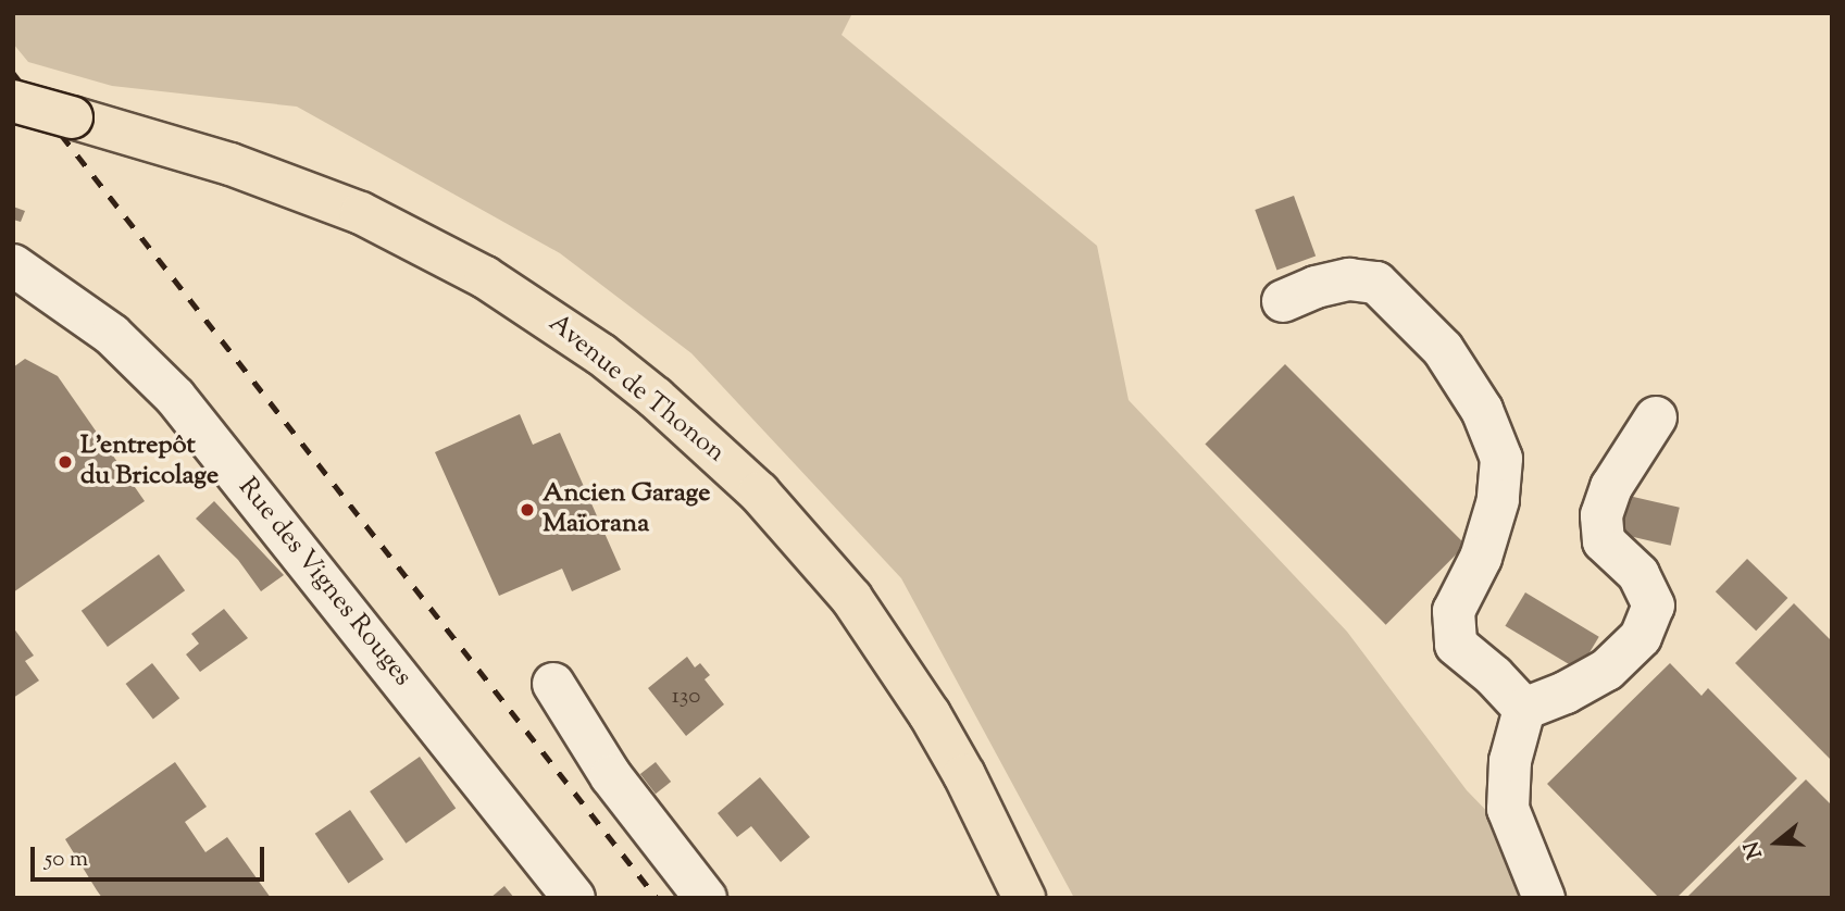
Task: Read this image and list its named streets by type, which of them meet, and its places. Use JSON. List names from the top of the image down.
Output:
{
  "streets": {
    "main road": ["Avenue de Thonon"],
    "street": ["Rue des Vignes Rouges"]
  },
  "places": ["L'entrepôt du Bricolage", "Ancien Garage Maïorana"],
  "house_numbers": ["130"],
  "scale_bar": "50 m",
  "north": "left"
}
